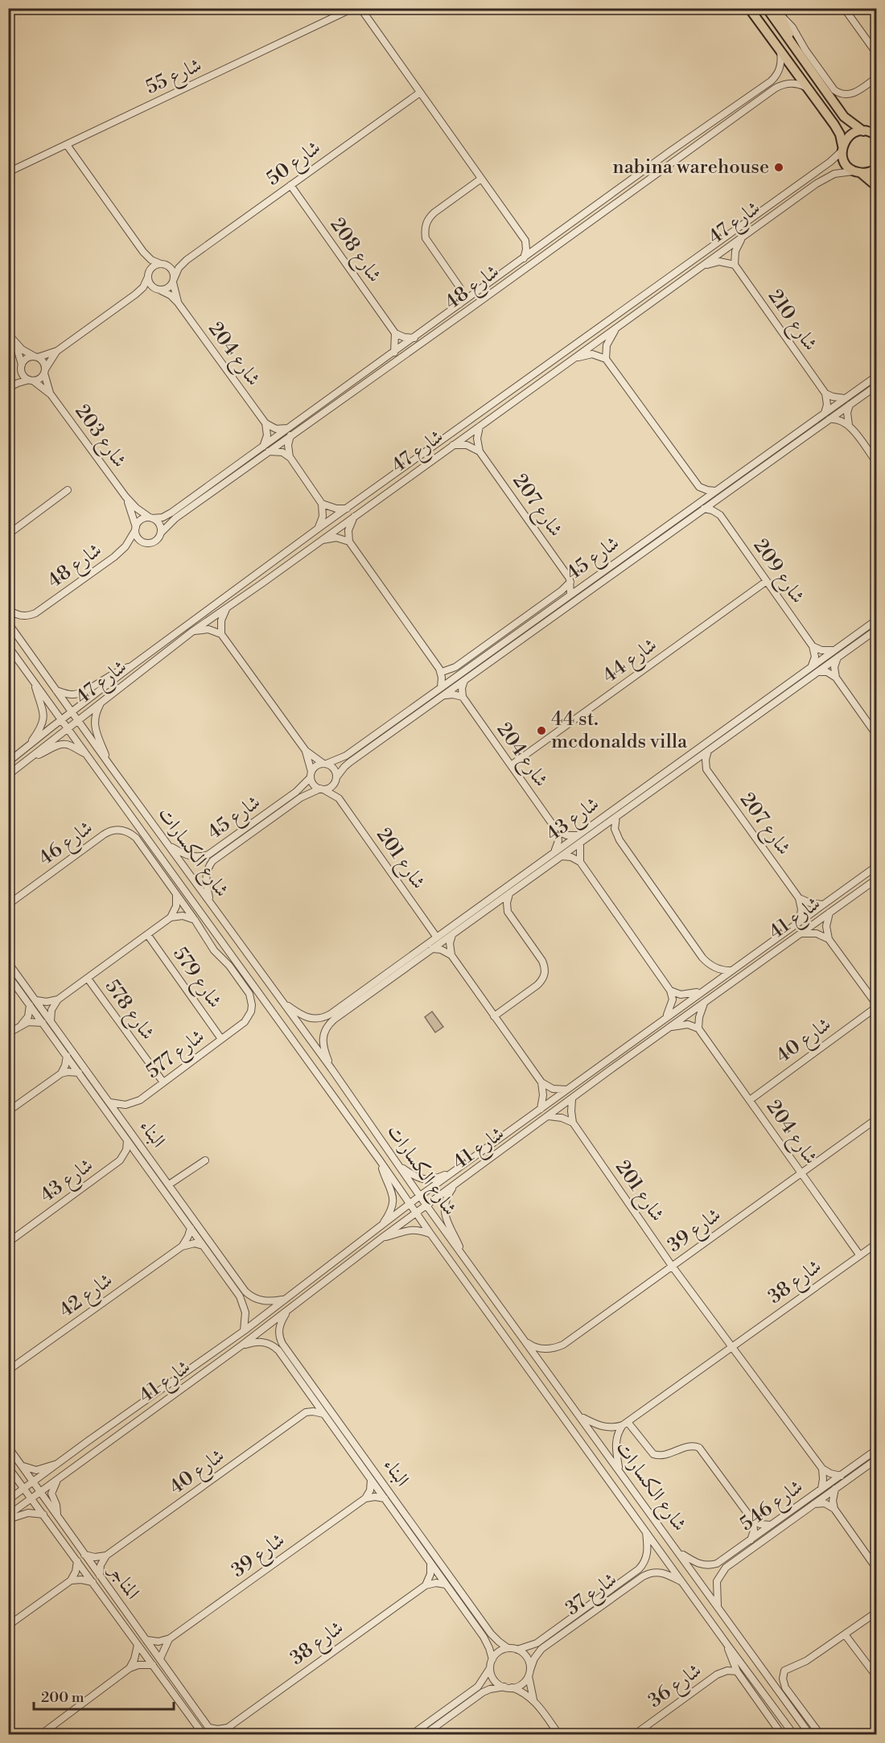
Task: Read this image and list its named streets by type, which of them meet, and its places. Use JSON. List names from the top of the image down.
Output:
{
  "streets": {
    "street": [
      "شارع 55",
      "شارع 50",
      "شارع 47",
      "شارع 208",
      "شارع 48",
      "شارع 210",
      "شارع 204",
      "شارع 203",
      "شارع 207",
      "شارع 45",
      "شارع 209",
      "شارع 44",
      "شارع 43",
      "شارع 46",
      "شارع الكسارات",
      "شارع 201",
      "شارع 41",
      "شارع 579",
      "شارع 578",
      "شارع 40",
      "شارع 577",
      "البناء",
      "شارع 39",
      "شارع 38",
      "شارع 42",
      "شارع 546",
      "المناجر",
      "شارع 37",
      "شارع 36"
    ]
  },
  "crossings": [
    ["شارع 50", "شارع 208"],
    ["شارع 50", "شارع 204"],
    ["شارع 47", "شارع الكسارات"],
    ["شارع 48", "شارع 203"],
    ["شارع 204", "شارع 44"],
    ["شارع 204", "شارع 40"],
    ["شارع 204", "شارع 39"],
    ["شارع 204", "شارع 38"],
    ["شارع 45", "شارع الكسارات"],
    ["شارع 45", "شارع 201"],
    ["شارع 209", "شارع 44"],
    ["شارع 43", "شارع الكسارات"],
    ["شارع 43", "شارع 201"],
    ["شارع 43", "البناء"],
    ["شارع 46", "شارع الكسارات"],
    ["شارع الكسارات", "شارع 41"],
    ["شارع الكسارات", "شارع 577"],
    ["شارع الكسارات", "شارع 39"],
    ["شارع الكسارات", "شارع 546"],
    ["شارع الكسارات", "شارع 37"],
    ["شارع الكسارات", "شارع 36"],
    ["شارع 201", "شارع 39"],
    ["شارع 201", "شارع 38"],
    ["شارع 41", "البناء"],
    ["شارع 41", "المناجر"],
    ["شارع 579", "شارع 577"],
    ["شارع 578", "شارع 577"],
    ["شارع 577", "البناء"],
    ["البناء", "شارع 42"],
    ["البناء", "شارع 37"],
    ["شارع 39", "المناجر"]
  ],
  "places": ["nabina warehouse", "44 st. mcdonalds villa"],
  "scale_bar": "200 m"
}
